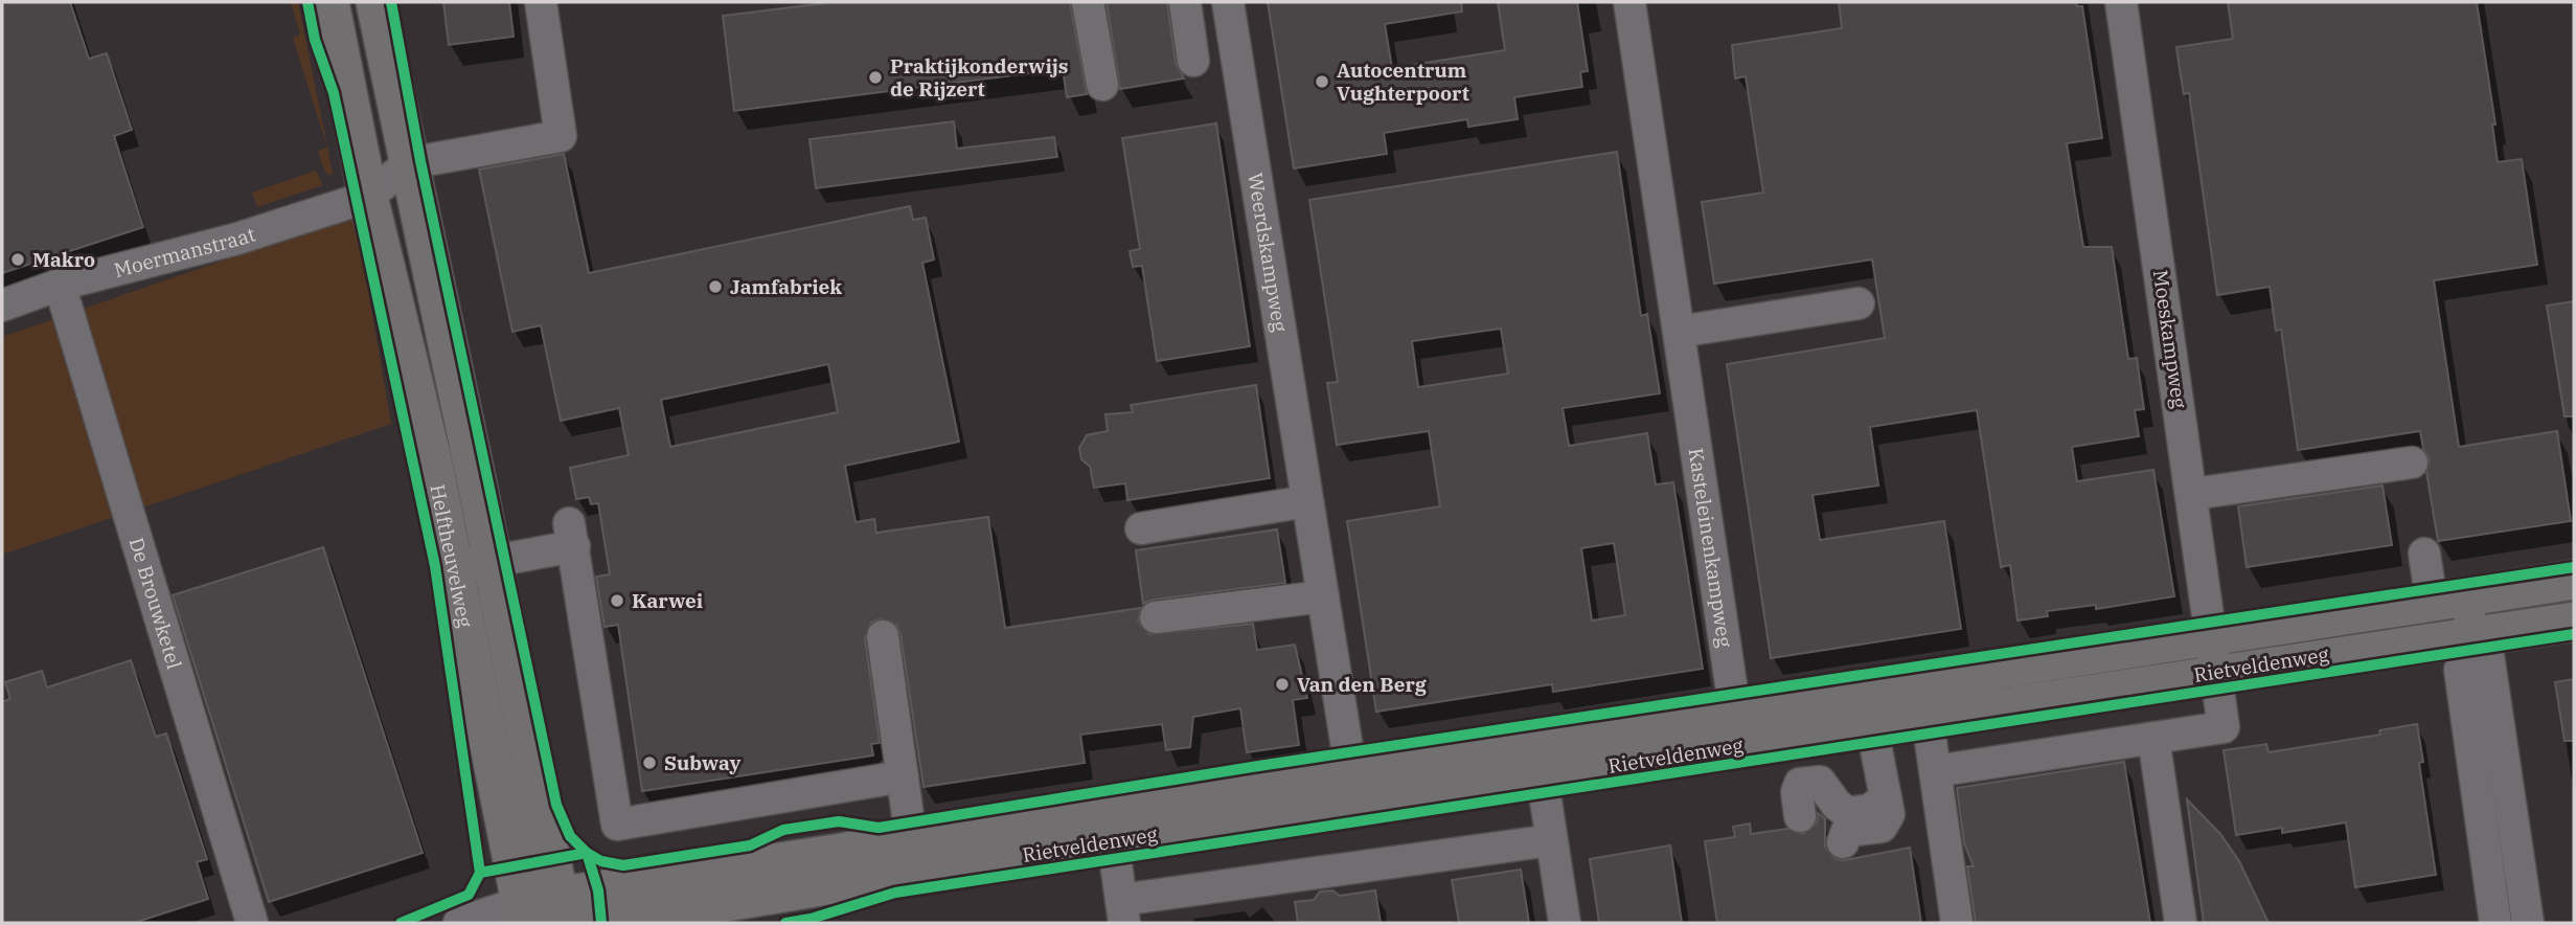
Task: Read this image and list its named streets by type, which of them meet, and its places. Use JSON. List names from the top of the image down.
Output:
{
  "streets": {
    "main road": ["Helftheuvelweg", "Rietveldenweg"],
    "street": [
      "Moermanstraat",
      "Weerdskampweg",
      "Moeskampweg",
      "Kasteleinenkampweg",
      "De Brouwketel"
    ]
  },
  "crossings": [
    ["Moermanstraat", "Helftheuvelweg"],
    ["Moermanstraat", "De Brouwketel"],
    ["Weerdskampweg", "Rietveldenweg"],
    ["Moeskampweg", "Rietveldenweg"],
    ["Kasteleinenkampweg", "Rietveldenweg"],
    ["Helftheuvelweg", "Rietveldenweg"]
  ],
  "places": [
    "Praktijkonderwijs de Rijzert",
    "Autocentrum Vughterpoort",
    "Makro",
    "Jamfabriek",
    "Karwei",
    "Van den Berg",
    "Subway"
  ]
}
